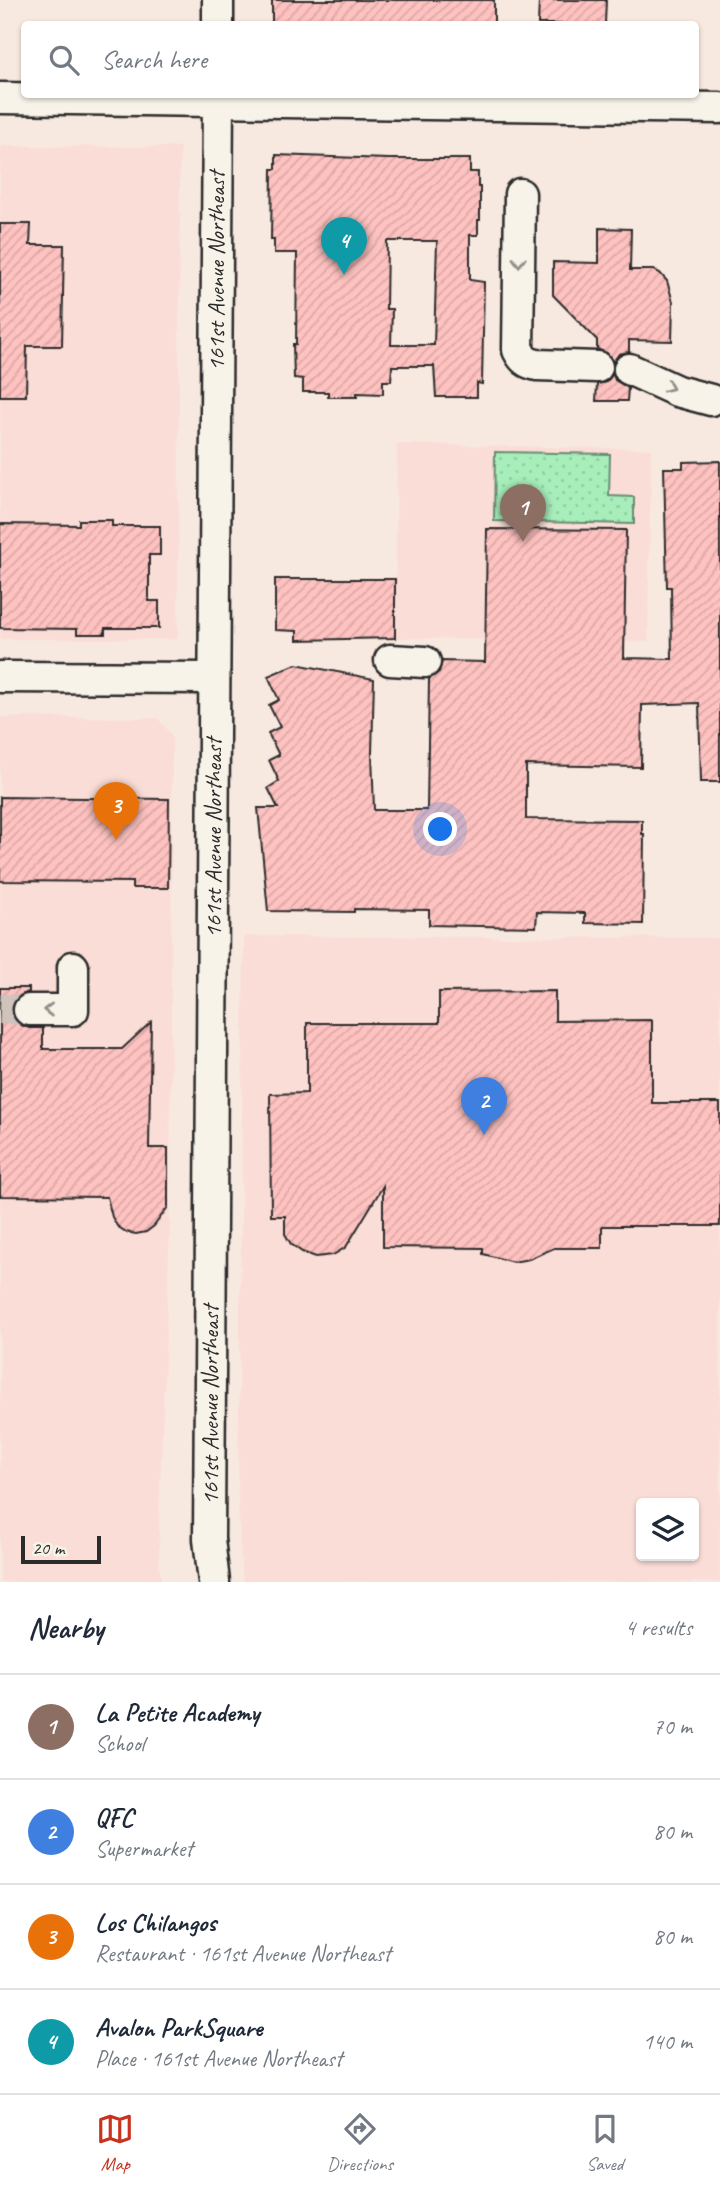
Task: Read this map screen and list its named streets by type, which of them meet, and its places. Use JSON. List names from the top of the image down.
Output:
{
  "streets": {
    "street": ["161st Avenue Northeast"]
  },
  "scale_bar": "20 m",
  "page": {
    "search": "Search here",
    "pins": [
      "4",
      "1",
      "3",
      "2"
    ],
    "scale": "20 m",
    "heading": ["Nearby", "4 results"],
    "list": [
      {
        "mark": "1",
        "name": "La Petite Academy",
        "note": "School",
        "value": "70 m"
      },
      {
        "mark": "2",
        "name": "QFC",
        "note": "Supermarket",
        "value": "80 m"
      },
      {
        "mark": "3",
        "name": "Los Chilangos",
        "note": "Restaurant · 161st Avenue Northeast",
        "value": "80 m"
      },
      {
        "mark": "4",
        "name": "Avalon ParkSquare",
        "note": "Place · 161st Avenue Northeast",
        "value": "140 m"
      }
    ],
    "nav": ["Map", "Directions", "Saved"]
  }
}
